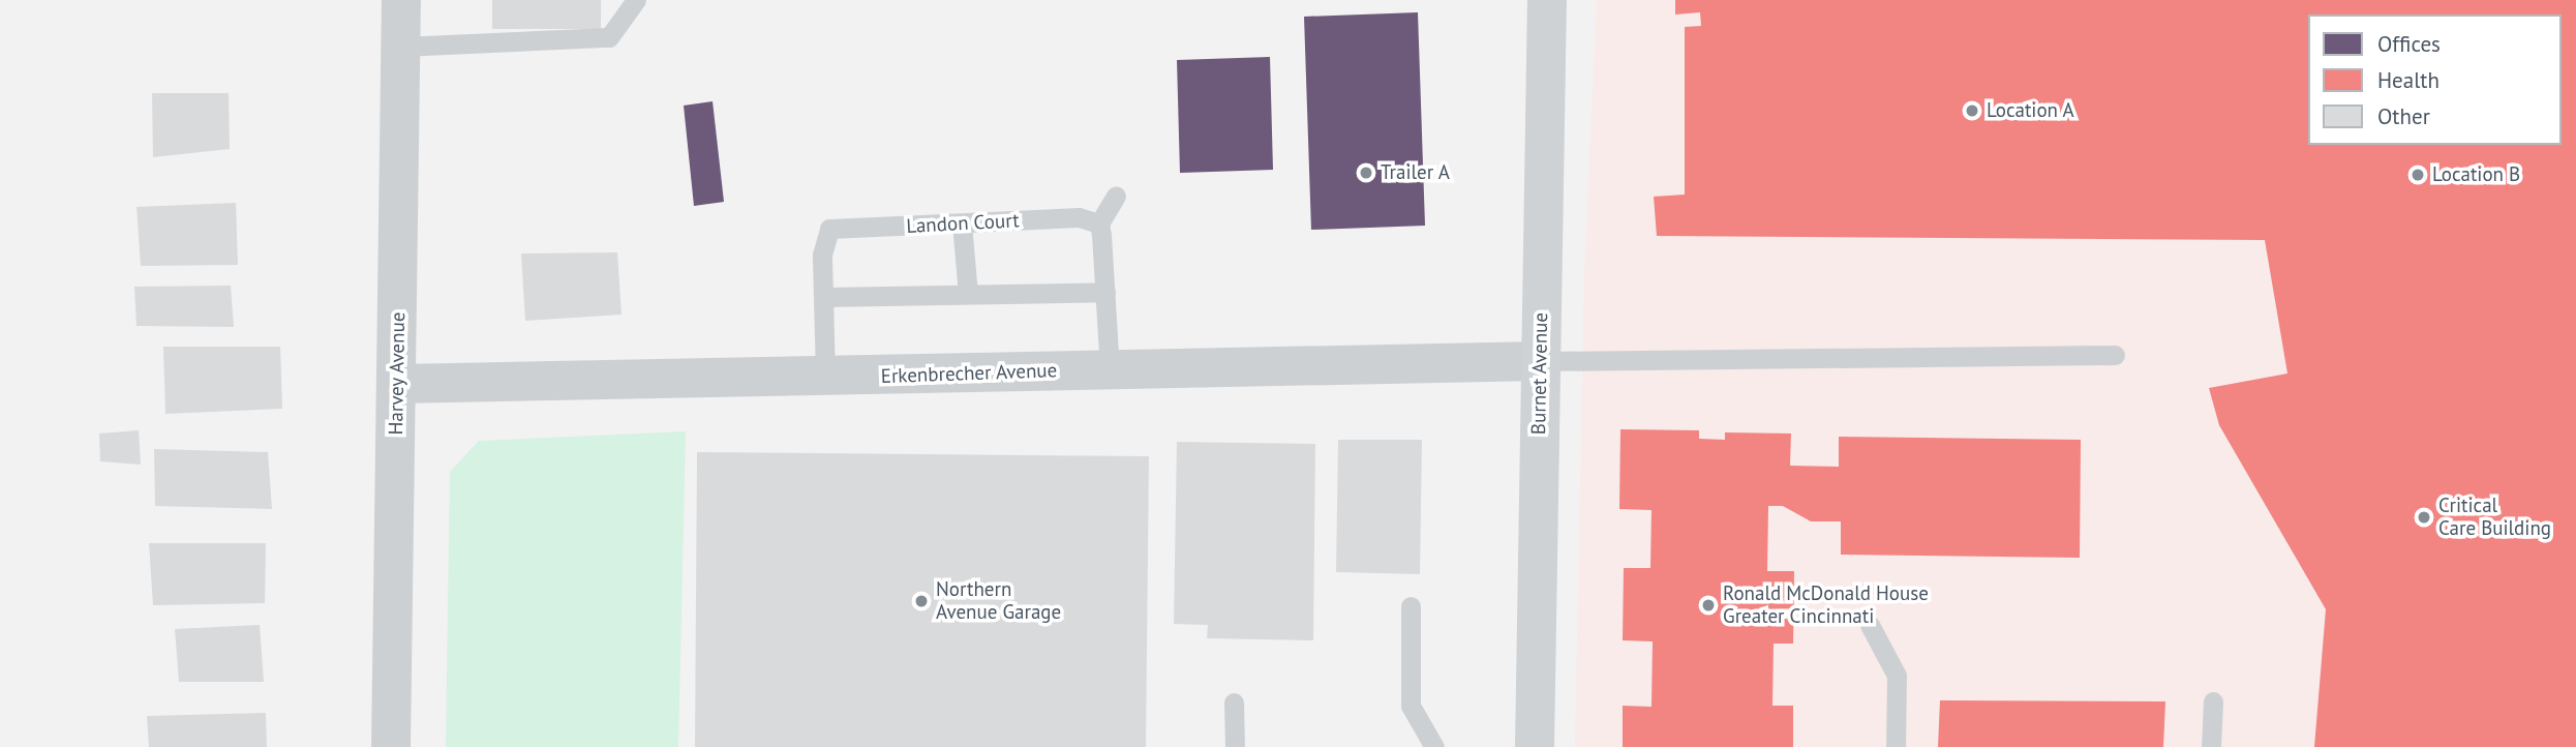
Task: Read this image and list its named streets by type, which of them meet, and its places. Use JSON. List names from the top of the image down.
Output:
{
  "streets": {
    "street": ["Harvey Avenue", "Erkenbrecher Avenue", "Burnet Avenue"],
    "lane": ["Landon Court"]
  },
  "crossings": [
    ["Landon Court", "Erkenbrecher Avenue"],
    ["Harvey Avenue", "Erkenbrecher Avenue"],
    ["Erkenbrecher Avenue", "Burnet Avenue"]
  ],
  "places": [
    "Location A",
    "Trailer A",
    "Location B",
    "Critical Care Building",
    "Northern Avenue Garage",
    "Ronald McDonald House Greater Cincinnati"
  ],
  "legend": ["Offices", "Health", "Other"]
}
